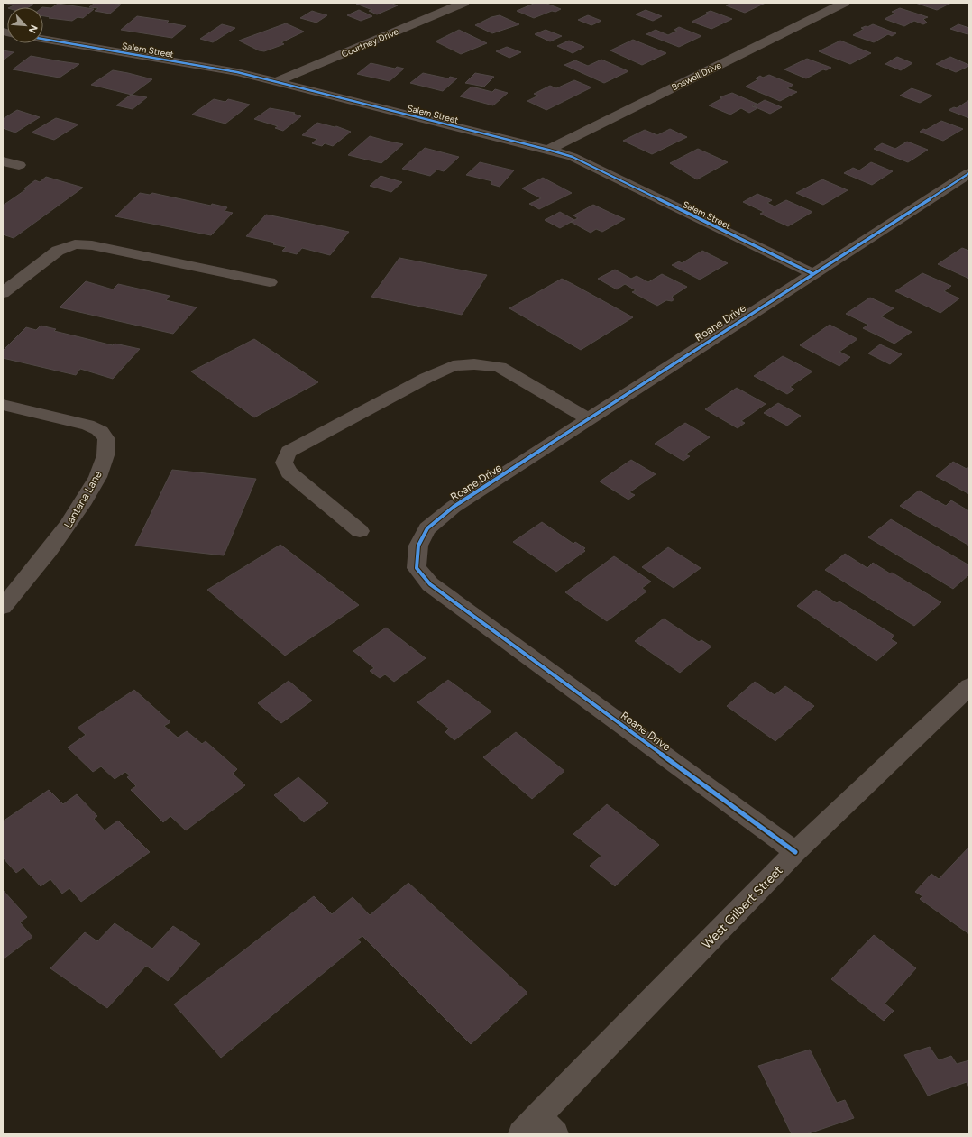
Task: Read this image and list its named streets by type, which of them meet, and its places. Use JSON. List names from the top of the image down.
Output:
{
  "streets": {
    "street": [
      "Courtney Drive",
      "Salem Street",
      "Boswell Drive",
      "Roane Drive",
      "Lantana Lane",
      "West Gilbert Street"
    ]
  },
  "crossings": [
    ["Courtney Drive", "Salem Street"],
    ["Salem Street", "Boswell Drive"],
    ["Salem Street", "Roane Drive"],
    ["Roane Drive", "West Gilbert Street"]
  ],
  "north": "bottom right"
}
